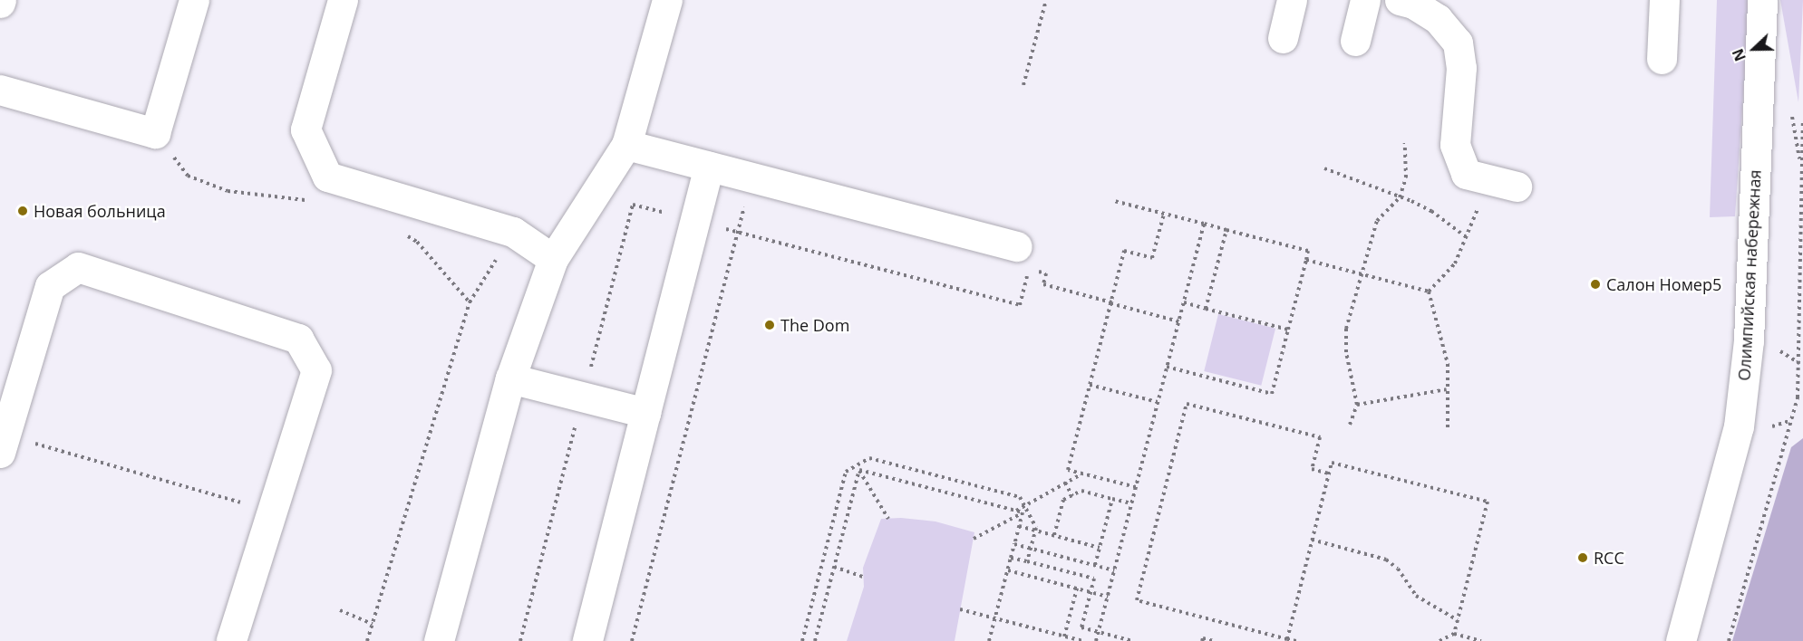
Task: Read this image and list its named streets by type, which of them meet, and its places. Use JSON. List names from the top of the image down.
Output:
{
  "streets": {
    "street": ["Олимпийская набережная"]
  },
  "places": [
    "Новая больница",
    "Салон Номер5",
    "The Dom",
    "RCC"
  ],
  "north": "left"
}
